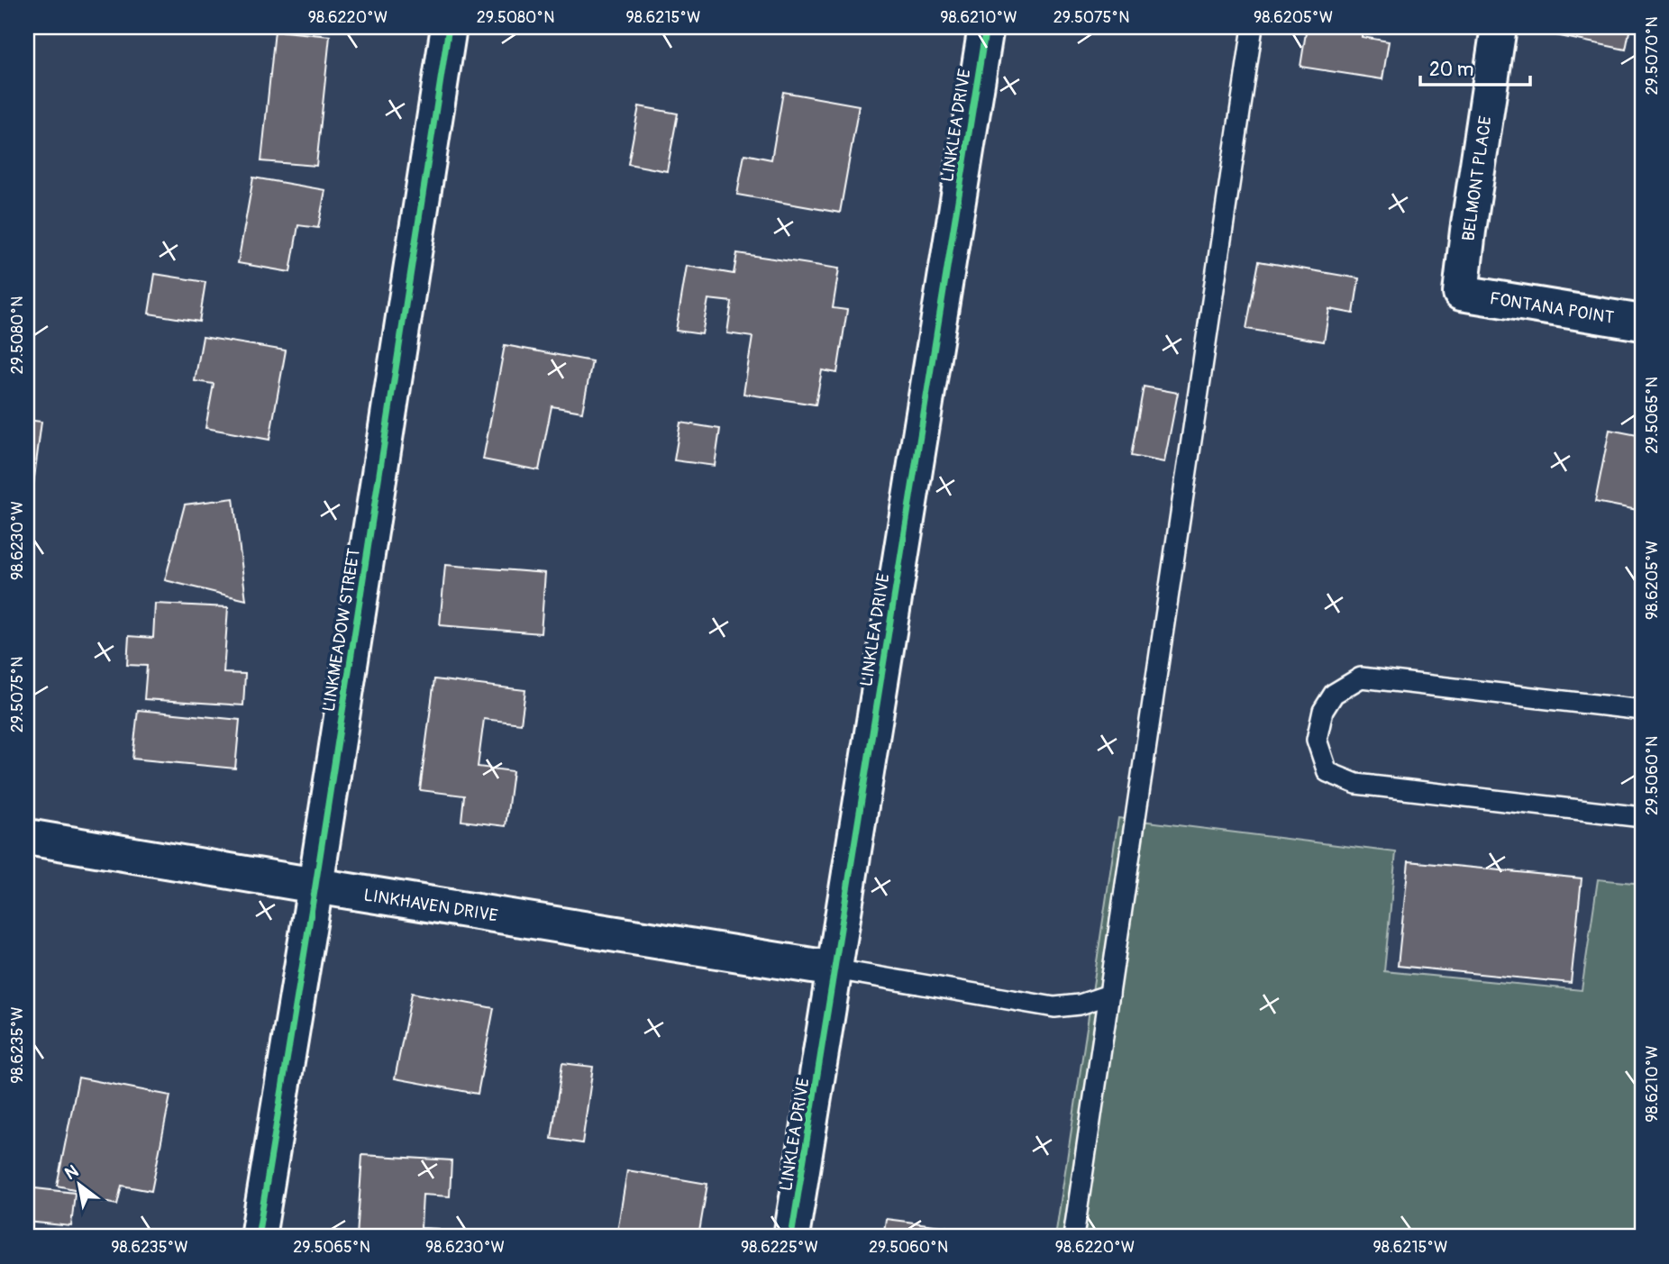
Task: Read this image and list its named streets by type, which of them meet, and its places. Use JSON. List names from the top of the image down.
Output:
{
  "streets": {
    "street": [
      "LINKLEA DRIVE",
      "BELMONT PLACE",
      "FONTANA POINT",
      "LINKMEADOW STREET",
      "LINKHAVEN DRIVE"
    ]
  },
  "crossings": [
    ["LINKLEA DRIVE", "LINKHAVEN DRIVE"],
    ["BELMONT PLACE", "FONTANA POINT"],
    ["LINKMEADOW STREET", "LINKHAVEN DRIVE"]
  ],
  "scale_bar": "20 m",
  "north": "top left",
  "coordinates": [
    "98.6220°W",
    "29.5080°N",
    "98.6215°W",
    "98.6210°W",
    "29.5075°N",
    "98.6205°W",
    "29.5070°N",
    "29.5065°N",
    "98.6230°W",
    "29.5060°N",
    "98.6235°W",
    "98.6225°W"
  ]
}
